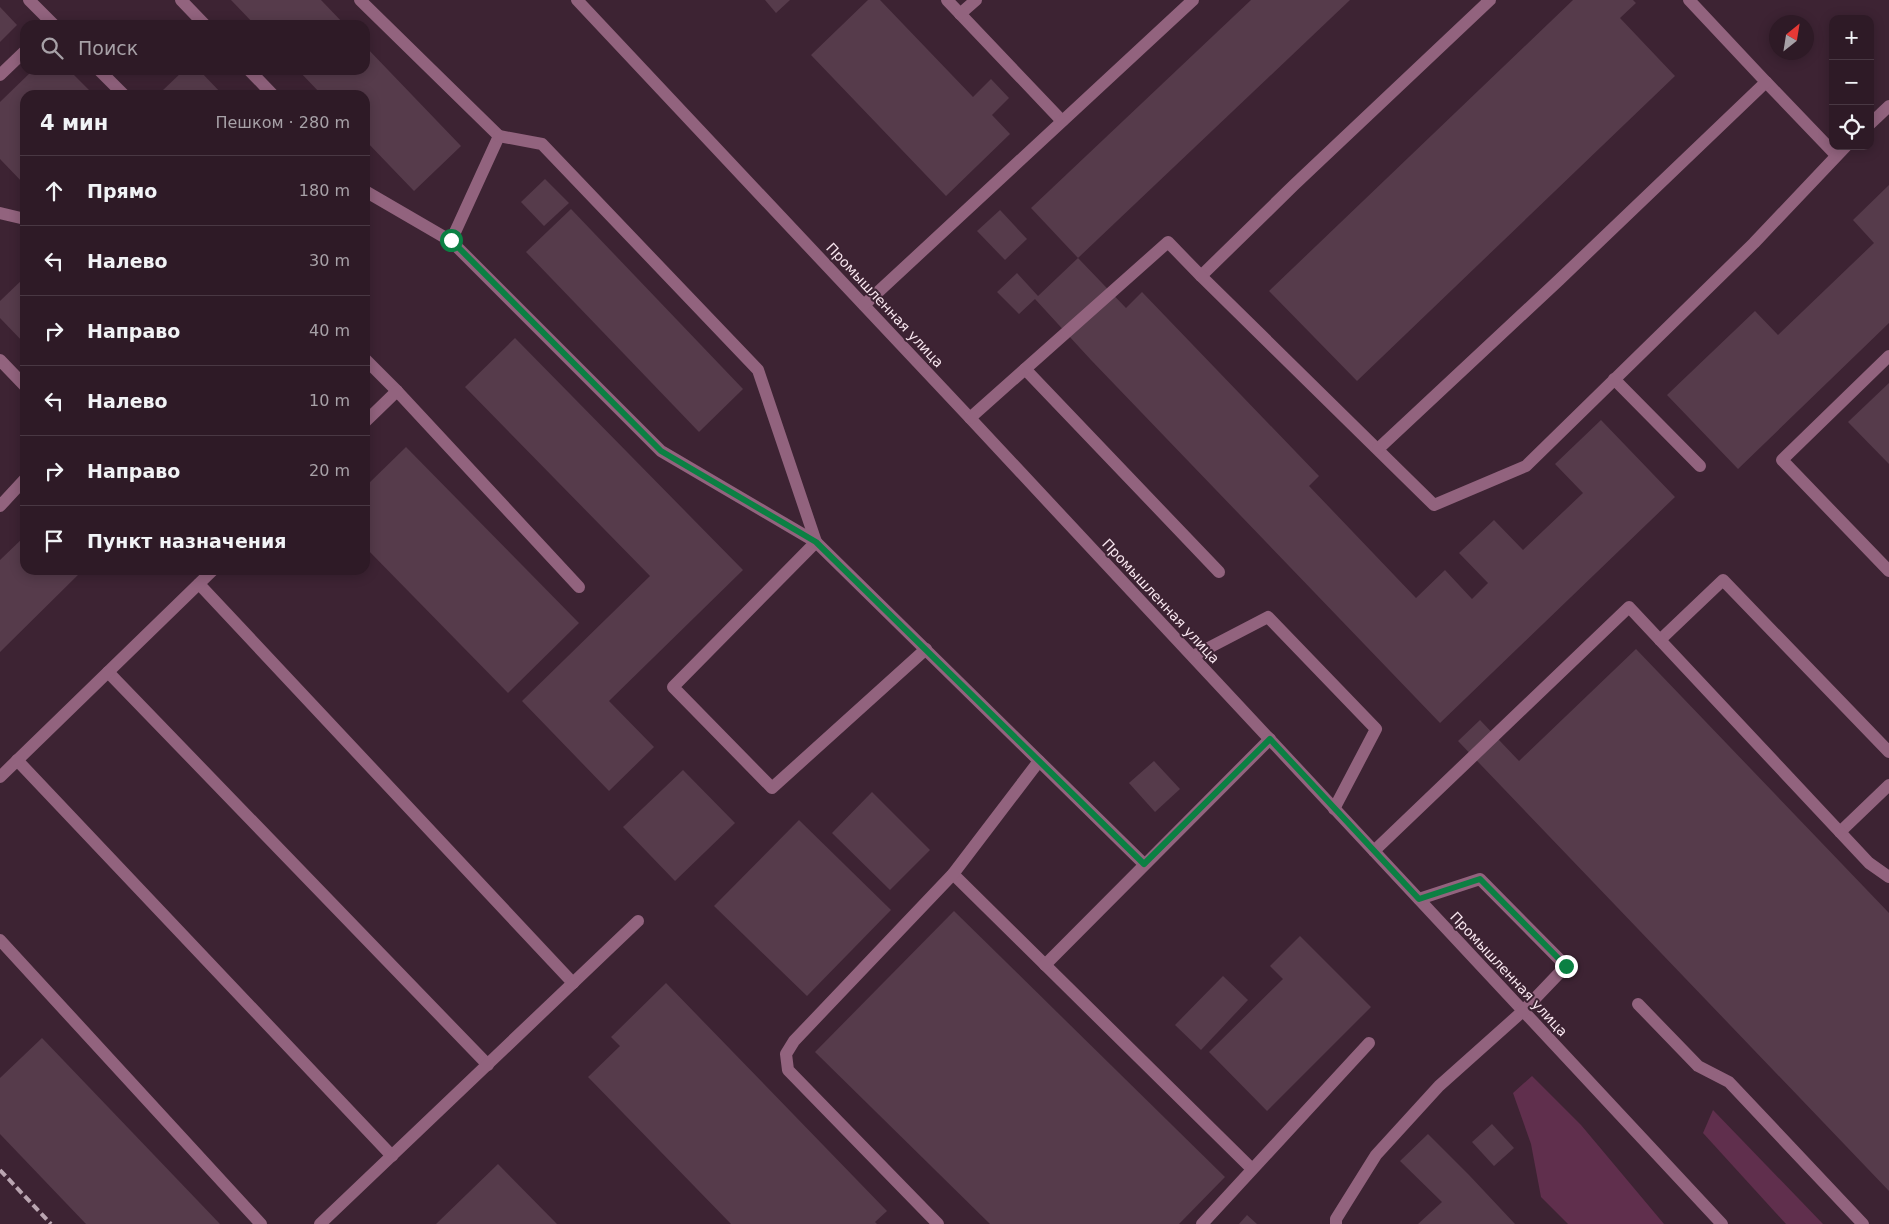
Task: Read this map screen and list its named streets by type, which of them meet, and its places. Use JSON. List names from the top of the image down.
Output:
{
  "streets": {
    "street": ["Промышленная улица"]
  },
  "north": "top right",
  "page": {
    "map_buttons": ["+", "−"],
    "search": "Поиск",
    "heading": ["4 мин", "Пешком · 280 m"],
    "list": [
      ["Прямо", "180 m"],
      ["Налево", "30 m"],
      ["Направо", "40 m"],
      ["Налево", "10 m"],
      ["Направо", "20 m"],
      "Пункт назначения"
    ]
  }
}
